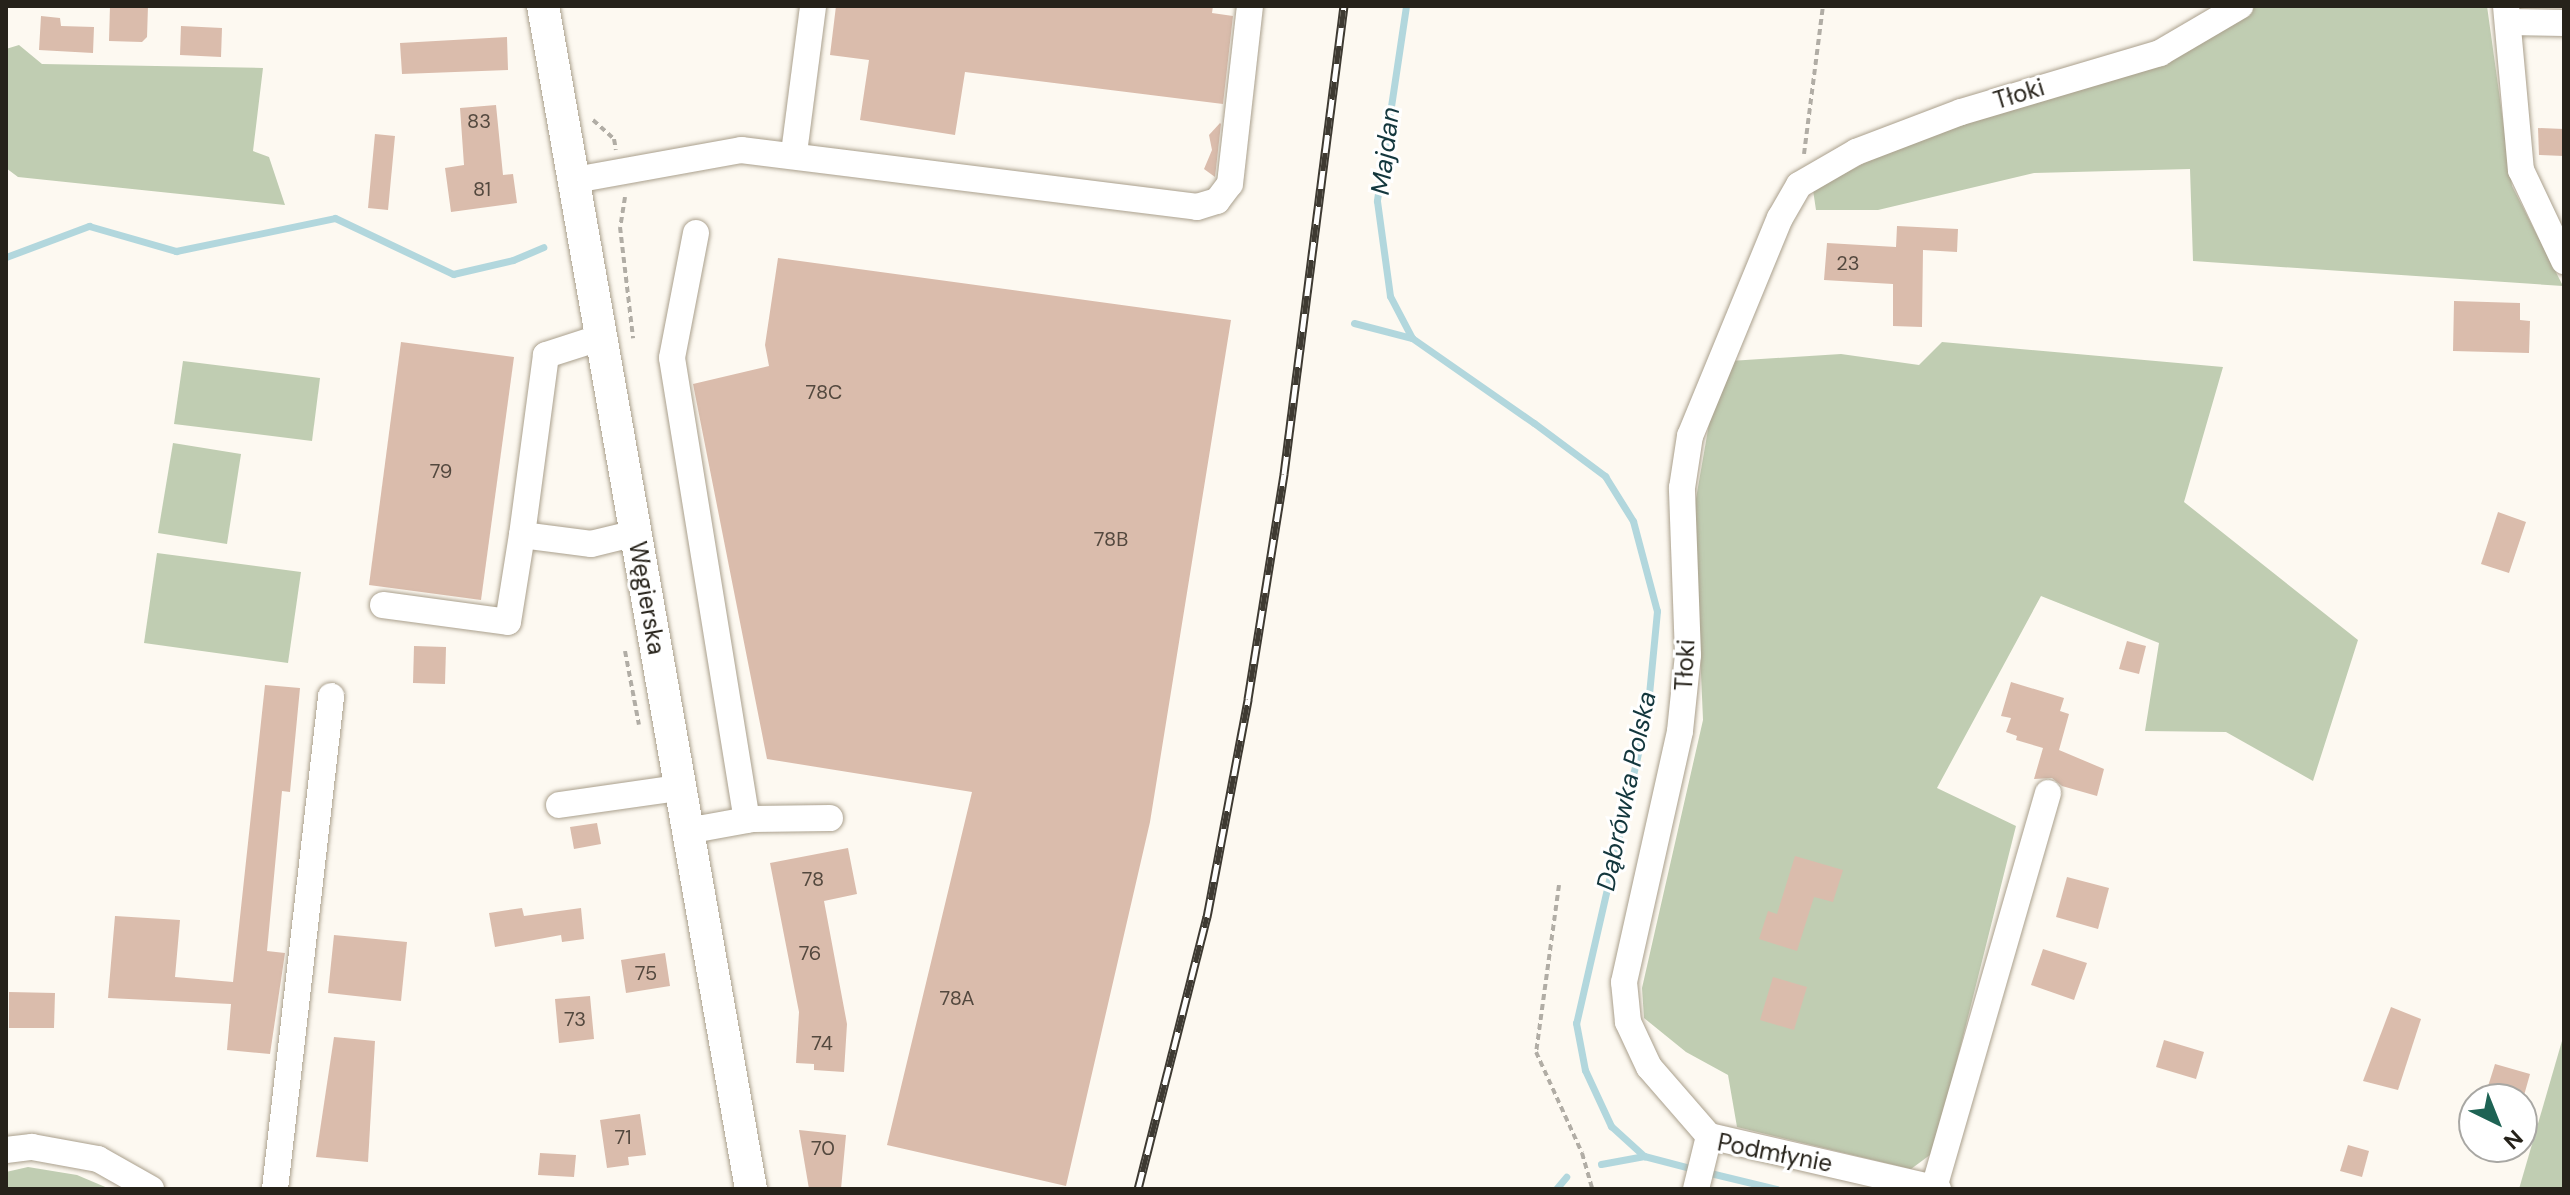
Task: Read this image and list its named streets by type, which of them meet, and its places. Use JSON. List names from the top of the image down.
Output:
{
  "streets": {
    "main road": ["Węgierska"],
    "street": ["Tłoki", "Podmłynie"]
  },
  "crossings": [
    ["Tłoki", "Podmłynie"]
  ],
  "water": ["Majdan", "Dąbrówka Polska"],
  "house_numbers": [
    "83",
    "81",
    "23",
    "78C",
    "79",
    "78B",
    "78",
    "76",
    "75",
    "78A",
    "73",
    "74",
    "71",
    "70"
  ],
  "north": "bottom right"
}
